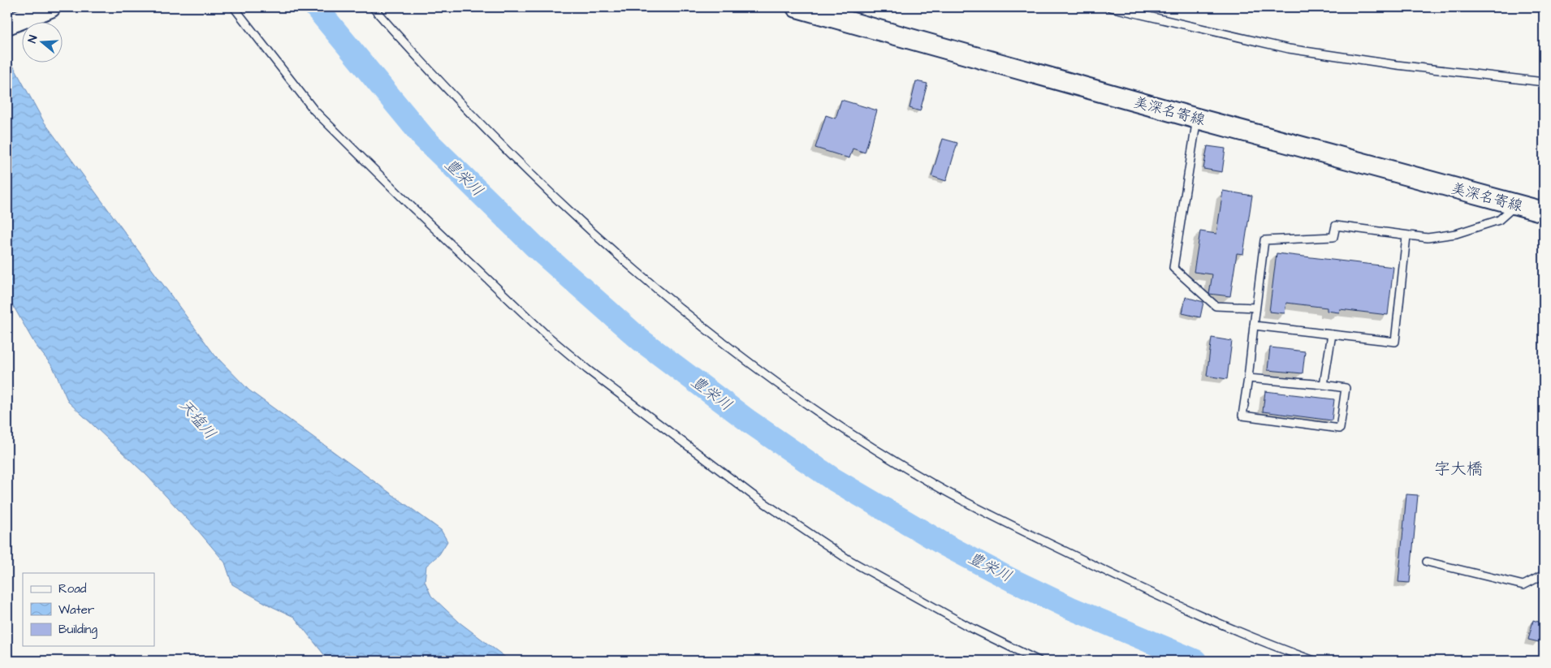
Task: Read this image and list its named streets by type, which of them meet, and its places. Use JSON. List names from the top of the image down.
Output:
{
  "streets": {
    "main road": ["美深名寄線"]
  },
  "districts": ["字大橋"],
  "water": ["豊栄川", "天塩川"],
  "legend": ["Road", "Water", "Building"],
  "north": "left"
}
